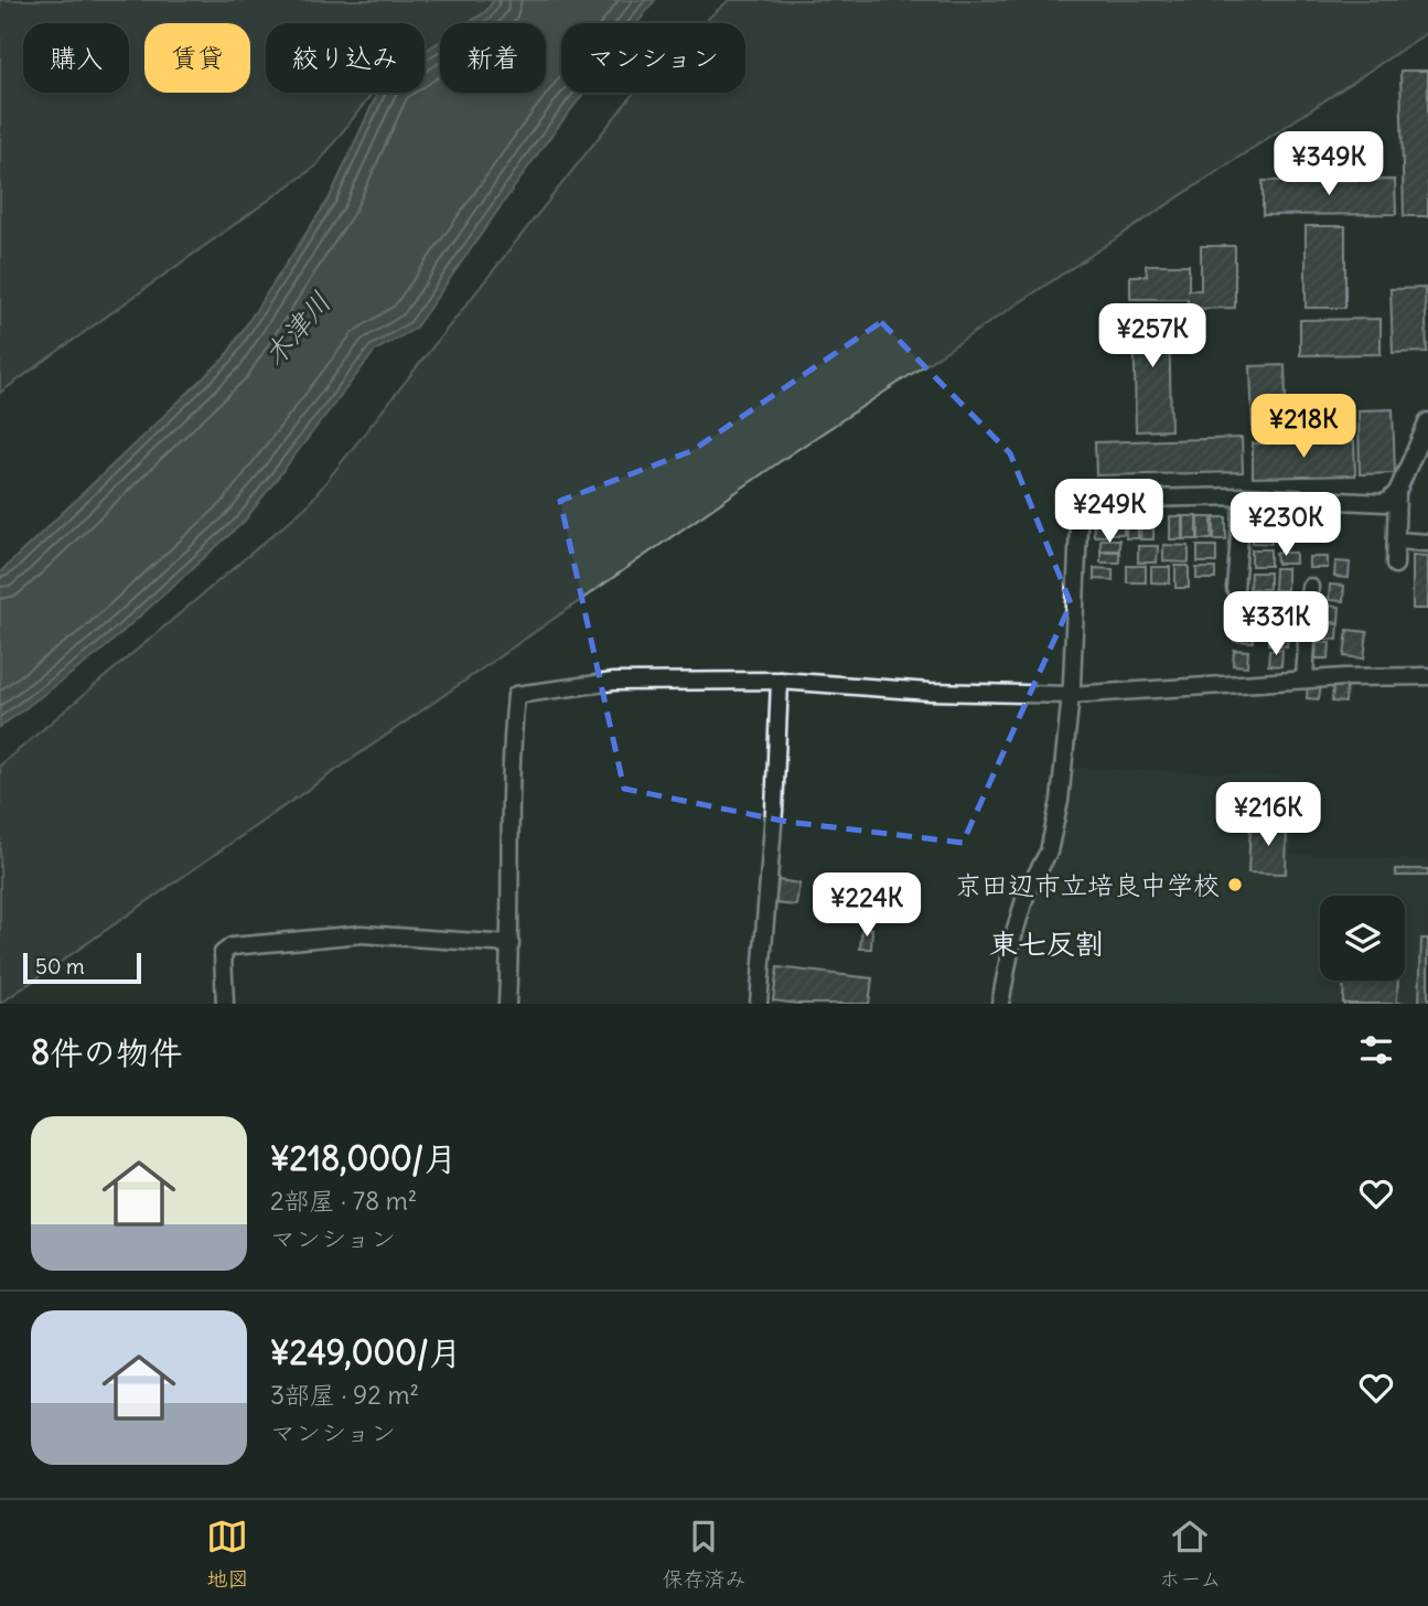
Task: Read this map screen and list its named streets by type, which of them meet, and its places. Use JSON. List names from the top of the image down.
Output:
{
  "districts": ["東七反割"],
  "water": ["木津川"],
  "places": ["京田辺市立培良中学校"],
  "scale_bar": "50 m",
  "page": {
    "chip": [
      "購入",
      "賃貸",
      "絞り込み",
      "新着",
      "マンション"
    ],
    "price": [
      "¥349K",
      "¥257K",
      "¥218K",
      "¥249K",
      "¥230K",
      "¥331K",
      "¥216K",
      "¥224K"
    ],
    "scale": "50 m",
    "heading": "8件の物件",
    "list": [
      {
        "name": "¥218,000/月",
        "note": "2部屋 · 78 m² · マンション"
      },
      {
        "name": "¥249,000/月",
        "note": "3部屋 · 92 m² · マンション"
      }
    ],
    "tabs": ["地図", "保存済み", "ホーム"]
  }
}
